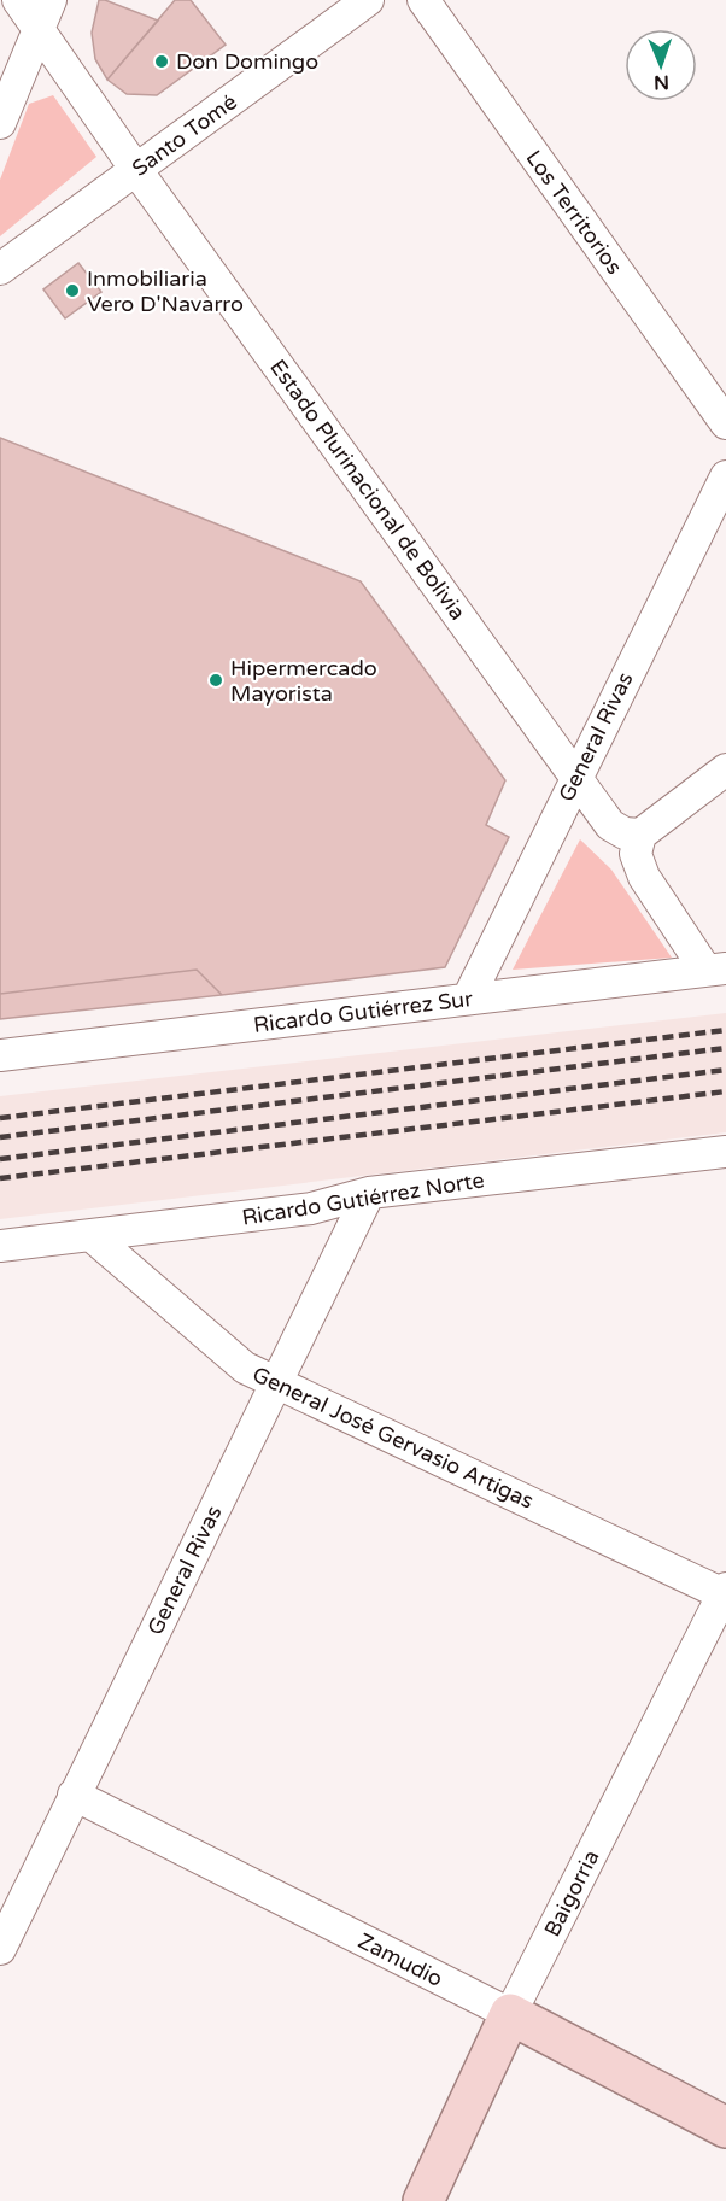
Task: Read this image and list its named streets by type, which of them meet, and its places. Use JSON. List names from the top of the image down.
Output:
{
  "streets": {
    "street": [
      "Santo Tomé",
      "Los Territorios",
      "Estado Plurinacional de Bolivia",
      "General Rivas",
      "Ricardo Gutiérrez Sur",
      "Ricardo Gutiérrez Norte",
      "General José Gervasio Artigas",
      "Baigorria",
      "Zamudio"
    ]
  },
  "crossings": [
    ["Santo Tomé", "Estado Plurinacional de Bolivia"],
    ["Estado Plurinacional de Bolivia", "General Rivas"],
    ["General Rivas", "Ricardo Gutiérrez Sur"],
    ["General Rivas", "Ricardo Gutiérrez Norte"],
    ["General Rivas", "General José Gervasio Artigas"],
    ["General Rivas", "Zamudio"],
    ["Ricardo Gutiérrez Norte", "General José Gervasio Artigas"],
    ["General José Gervasio Artigas", "Baigorria"],
    ["Baigorria", "Zamudio"]
  ],
  "places": ["Don Domingo", "Inmobiliaria Vero D'Navarro", "Hipermercado Mayorista"],
  "north": "bottom"
}
